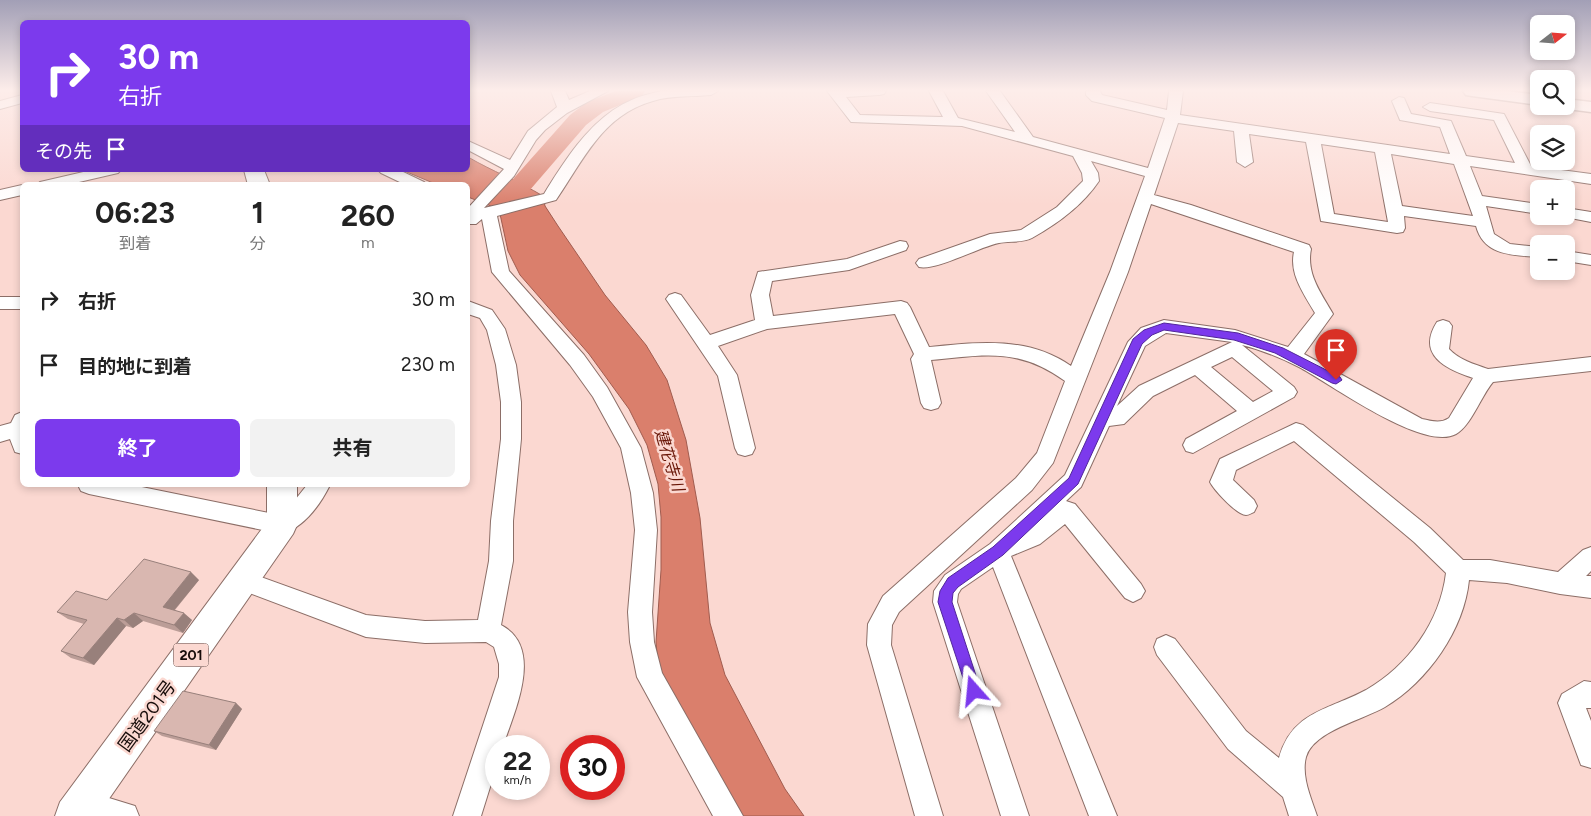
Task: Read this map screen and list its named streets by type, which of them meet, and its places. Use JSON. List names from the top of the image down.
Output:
{
  "streets": {
    "highway": ["201", "国道201号"]
  },
  "water": ["建花寺川"],
  "north": "right",
  "page": {
    "map_buttons": ["+", "−"],
    "turn": ["30 m", "右折"],
    "then": "その先",
    "eta": [
      "06:23",
      "到着",
      "1",
      "分",
      "260",
      "m"
    ],
    "list": [
      {
        "name": "右折",
        "value": "30 m"
      },
      {
        "name": "目的地に到着",
        "value": "230 m"
      }
    ],
    "buttons": ["終了", "共有"],
    "speed": "22 km/h",
    "limit": "30"
  }
}
